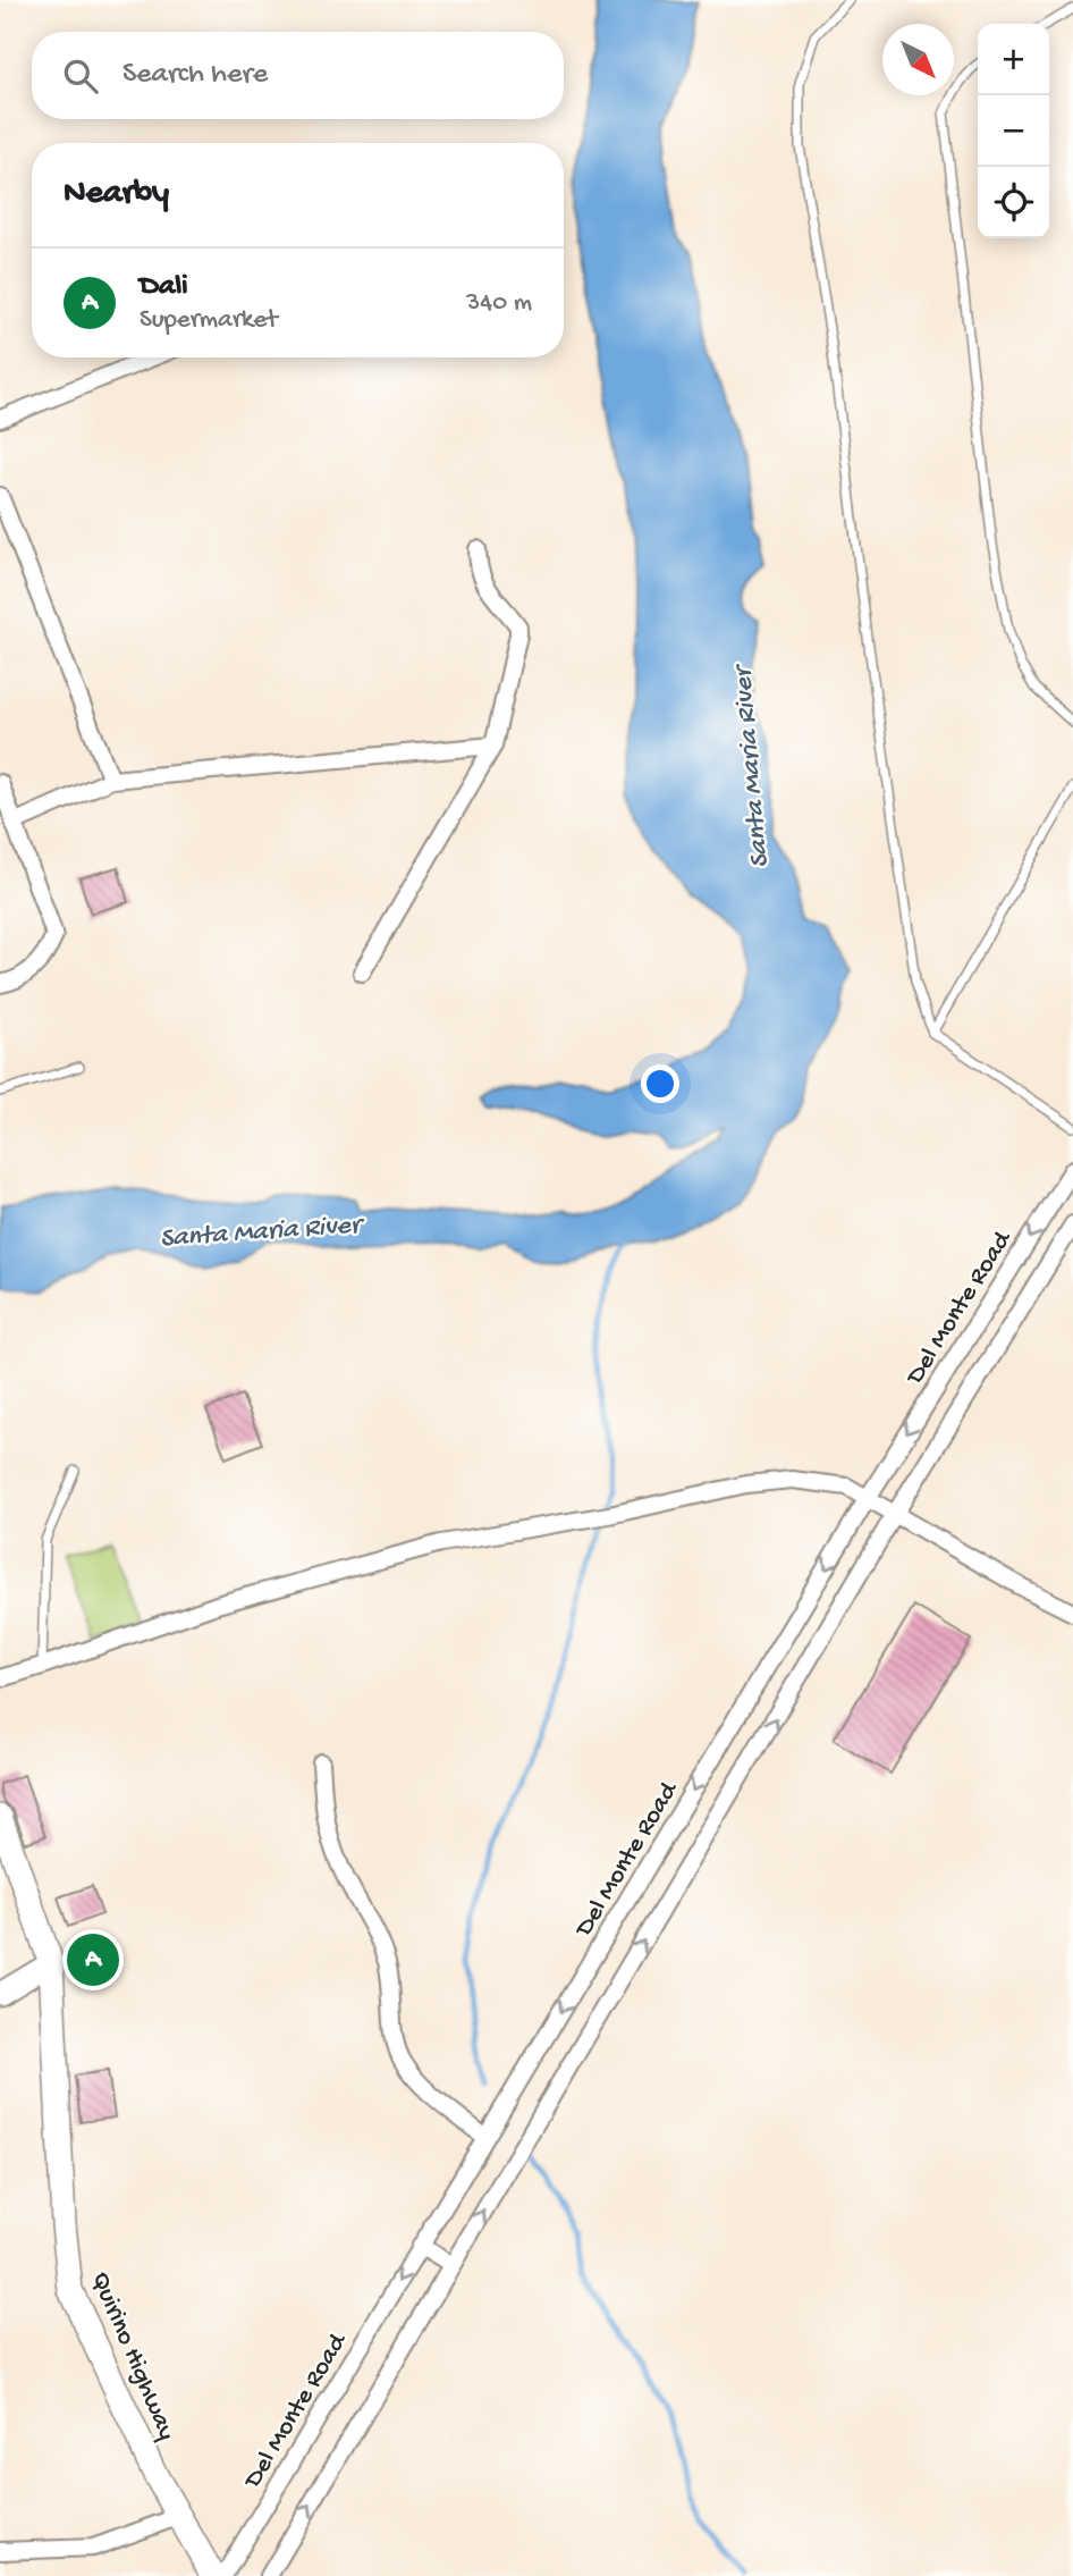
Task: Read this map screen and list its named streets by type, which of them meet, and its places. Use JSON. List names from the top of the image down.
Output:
{
  "streets": {
    "main road": ["Quirino Highway"],
    "street": ["Del Monte Road"]
  },
  "water": ["Santa Maria River"],
  "north": "bottom right",
  "page": {
    "map_buttons": ["+", "−"],
    "search": "Search here",
    "heading": "Nearby",
    "list": [
      {
        "mark": "A",
        "name": "Dali",
        "note": "Supermarket",
        "value": "340 m"
      }
    ],
    "pins": "A"
  }
}
